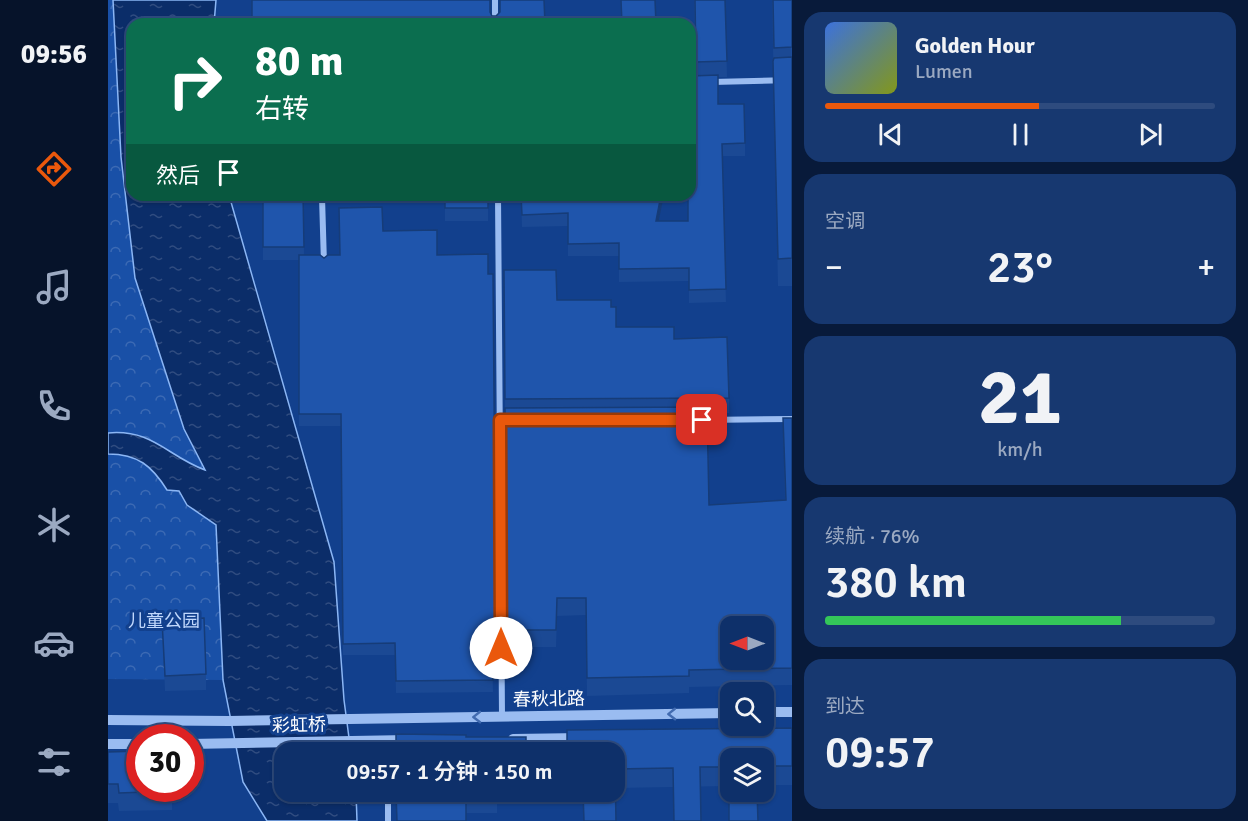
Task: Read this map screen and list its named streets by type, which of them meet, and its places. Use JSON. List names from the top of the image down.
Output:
{
  "streets": {
    "street": ["春秋北路", "彩虹桥"]
  },
  "crossings": [
    ["春秋北路", "彩虹桥"]
  ],
  "one_way": ["春秋北路"],
  "parks": ["儿童公园"],
  "north": "left",
  "page": {
    "tabs": "09:56",
    "turn": ["80 m", "右转"],
    "song": ["Golden Hour", "Lumen"],
    "then": "然后",
    "tile": [
      "空调",
      ["21", "km/h"],
      ["续航 · 76%", "380 km"],
      ["到达", "09:57"]
    ],
    "heat": ["−", "23°", "+"],
    "limit": "30",
    "trip": "09:57 · 1 分钟 · 150 m"
  }
}
